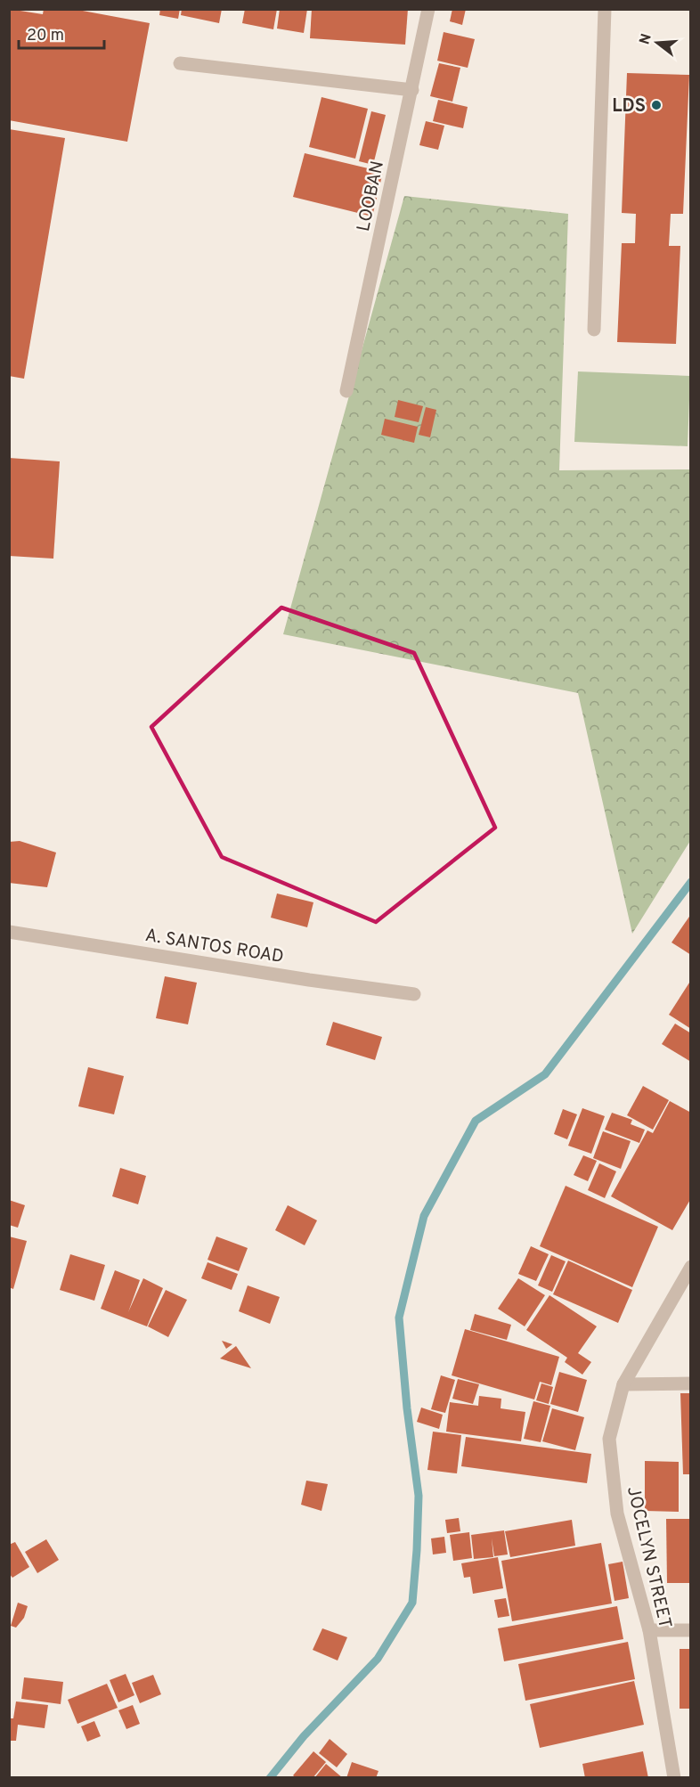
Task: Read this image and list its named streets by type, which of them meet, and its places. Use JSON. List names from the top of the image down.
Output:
{
  "streets": {
    "street": ["LOOBAN", "A. SANTOS ROAD", "JOCELYN STREET"]
  },
  "places": ["LDS"],
  "scale_bar": "20 m",
  "north": "left"
}
